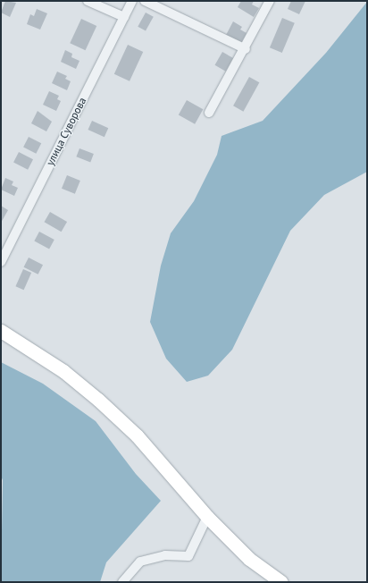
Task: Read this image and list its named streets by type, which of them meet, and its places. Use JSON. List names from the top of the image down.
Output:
{
  "streets": {
    "street": ["улица Суворова"]
  }
}
